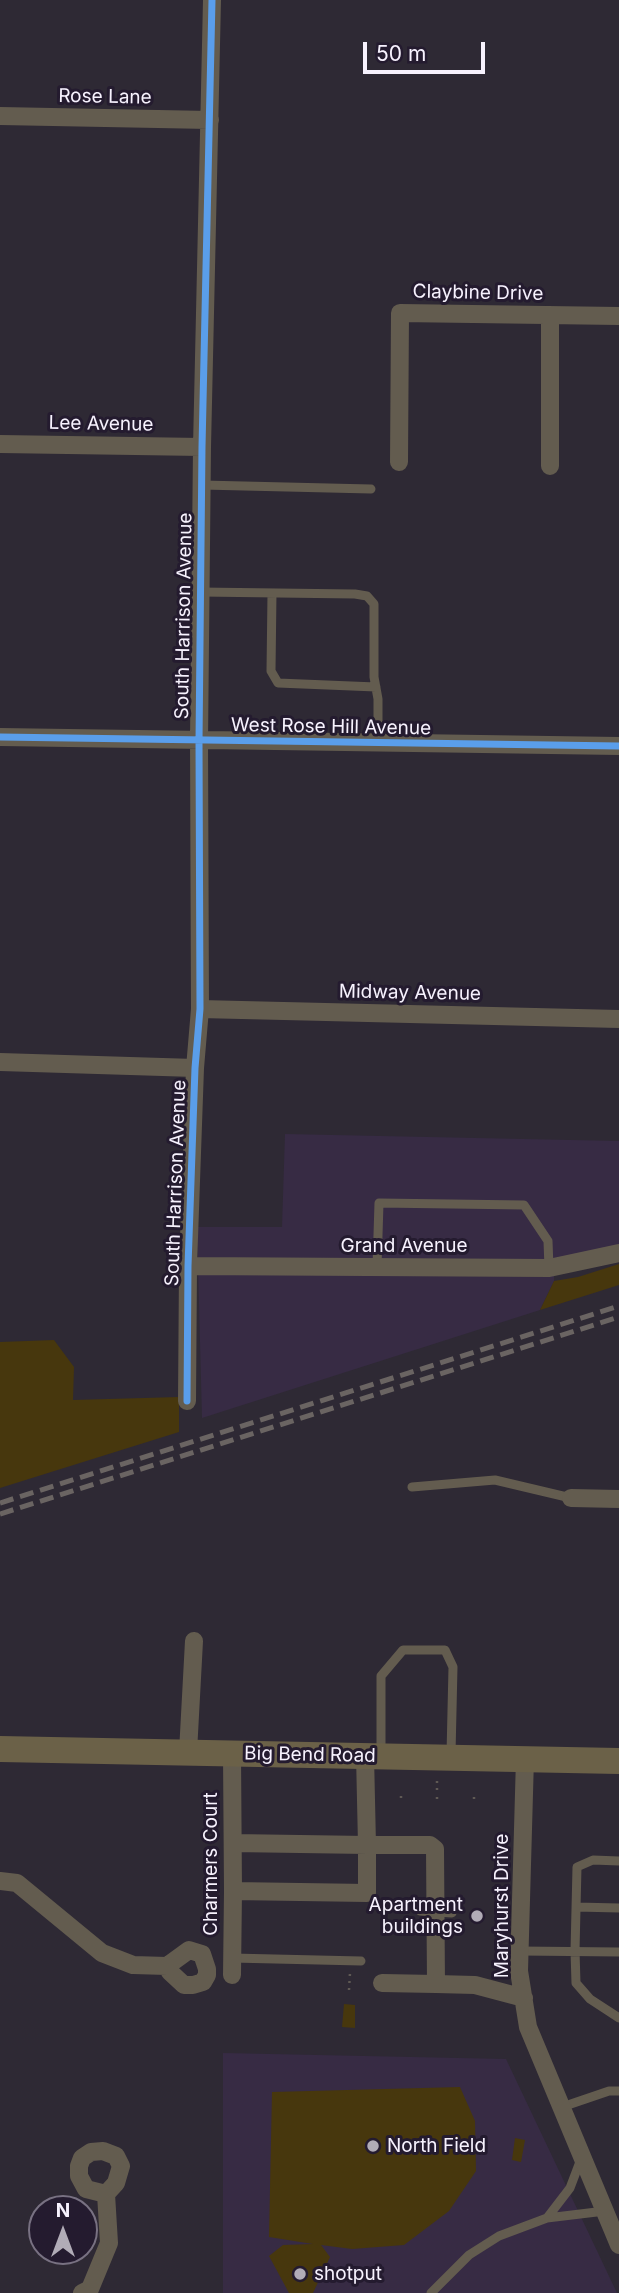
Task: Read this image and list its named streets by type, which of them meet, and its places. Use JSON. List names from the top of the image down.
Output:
{
  "streets": {
    "main road": ["Big Bend Road"],
    "street": [
      "Rose Lane",
      "Claybine Drive",
      "Lee Avenue",
      "South Harrison Avenue",
      "West Rose Hill Avenue",
      "Midway Avenue",
      "Grand Avenue",
      "Charmers Court",
      "Maryhurst Drive"
    ]
  },
  "crossings": [
    ["Rose Lane", "South Harrison Avenue"],
    ["Lee Avenue", "South Harrison Avenue"],
    ["South Harrison Avenue", "West Rose Hill Avenue"],
    ["South Harrison Avenue", "Midway Avenue"],
    ["South Harrison Avenue", "Grand Avenue"],
    ["Big Bend Road", "Charmers Court"],
    ["Big Bend Road", "Maryhurst Drive"]
  ],
  "places": ["Apartment buildings", "North Field", "shotput"],
  "scale_bar": "50 m",
  "north": "top"
}
